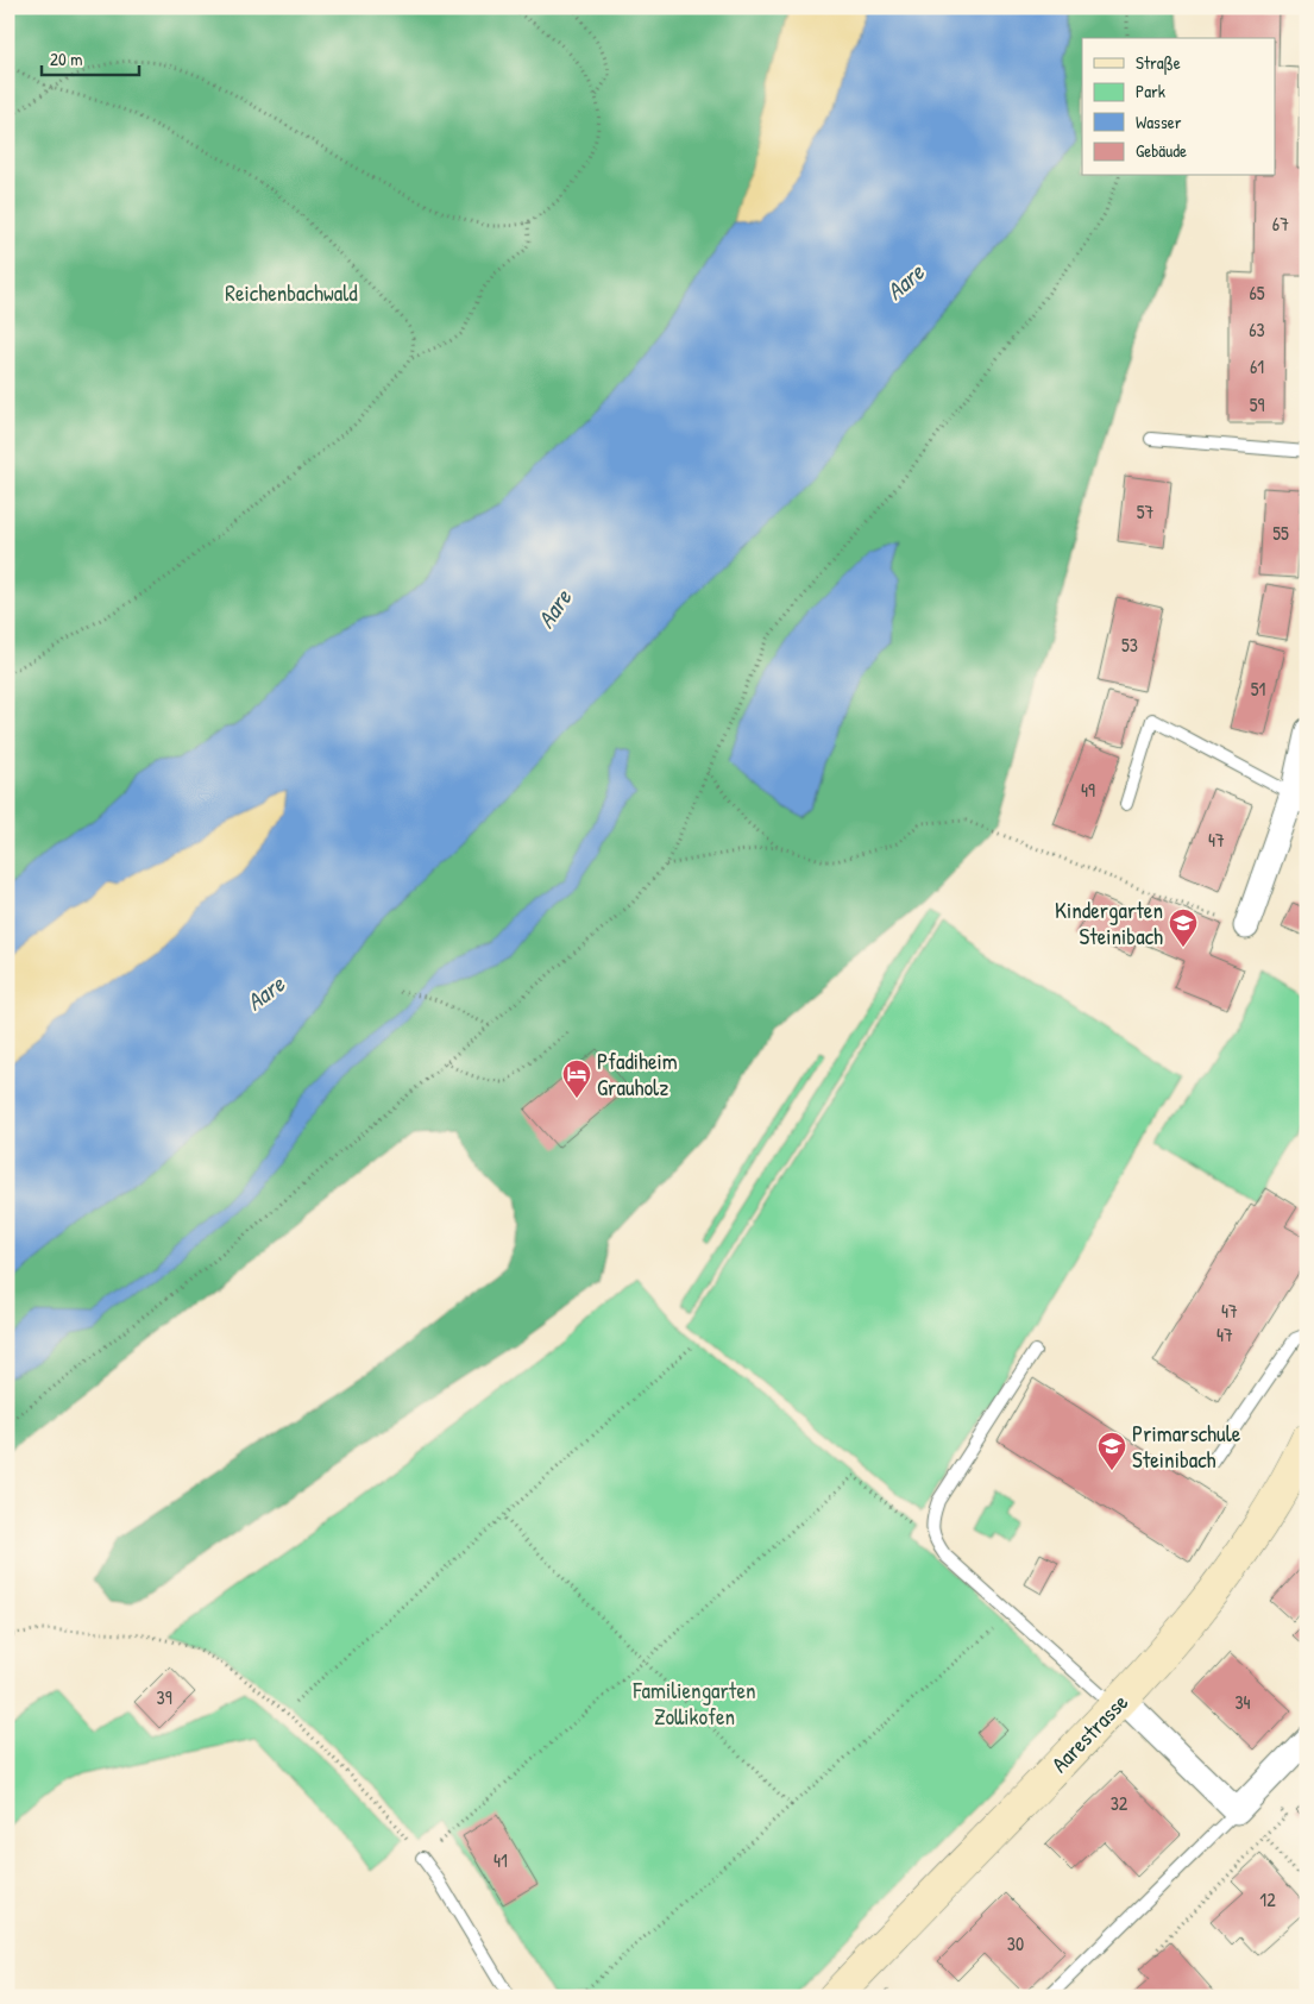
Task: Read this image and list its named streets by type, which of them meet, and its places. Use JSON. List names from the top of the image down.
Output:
{
  "streets": {
    "street": ["Aarestrasse"]
  },
  "water": ["Aare"],
  "parks": ["Reichenbachwald", "Familiengarten Zollikofen"],
  "places": {
    "school or university": ["Kindergarten Steinibach", "Primarschule Steinibach"],
    "hotel": ["Pfadiheim Grauholz"]
  },
  "house_numbers": [
    "67",
    "65",
    "63",
    "61",
    "59",
    "57",
    "55",
    "53",
    "51",
    "49",
    "47",
    "47",
    "47",
    "39",
    "34",
    "32",
    "41",
    "12",
    "30"
  ],
  "legend": [
    "Straße",
    "Park",
    "Wasser",
    "Gebäude"
  ],
  "scale_bar": "20 m"
}
